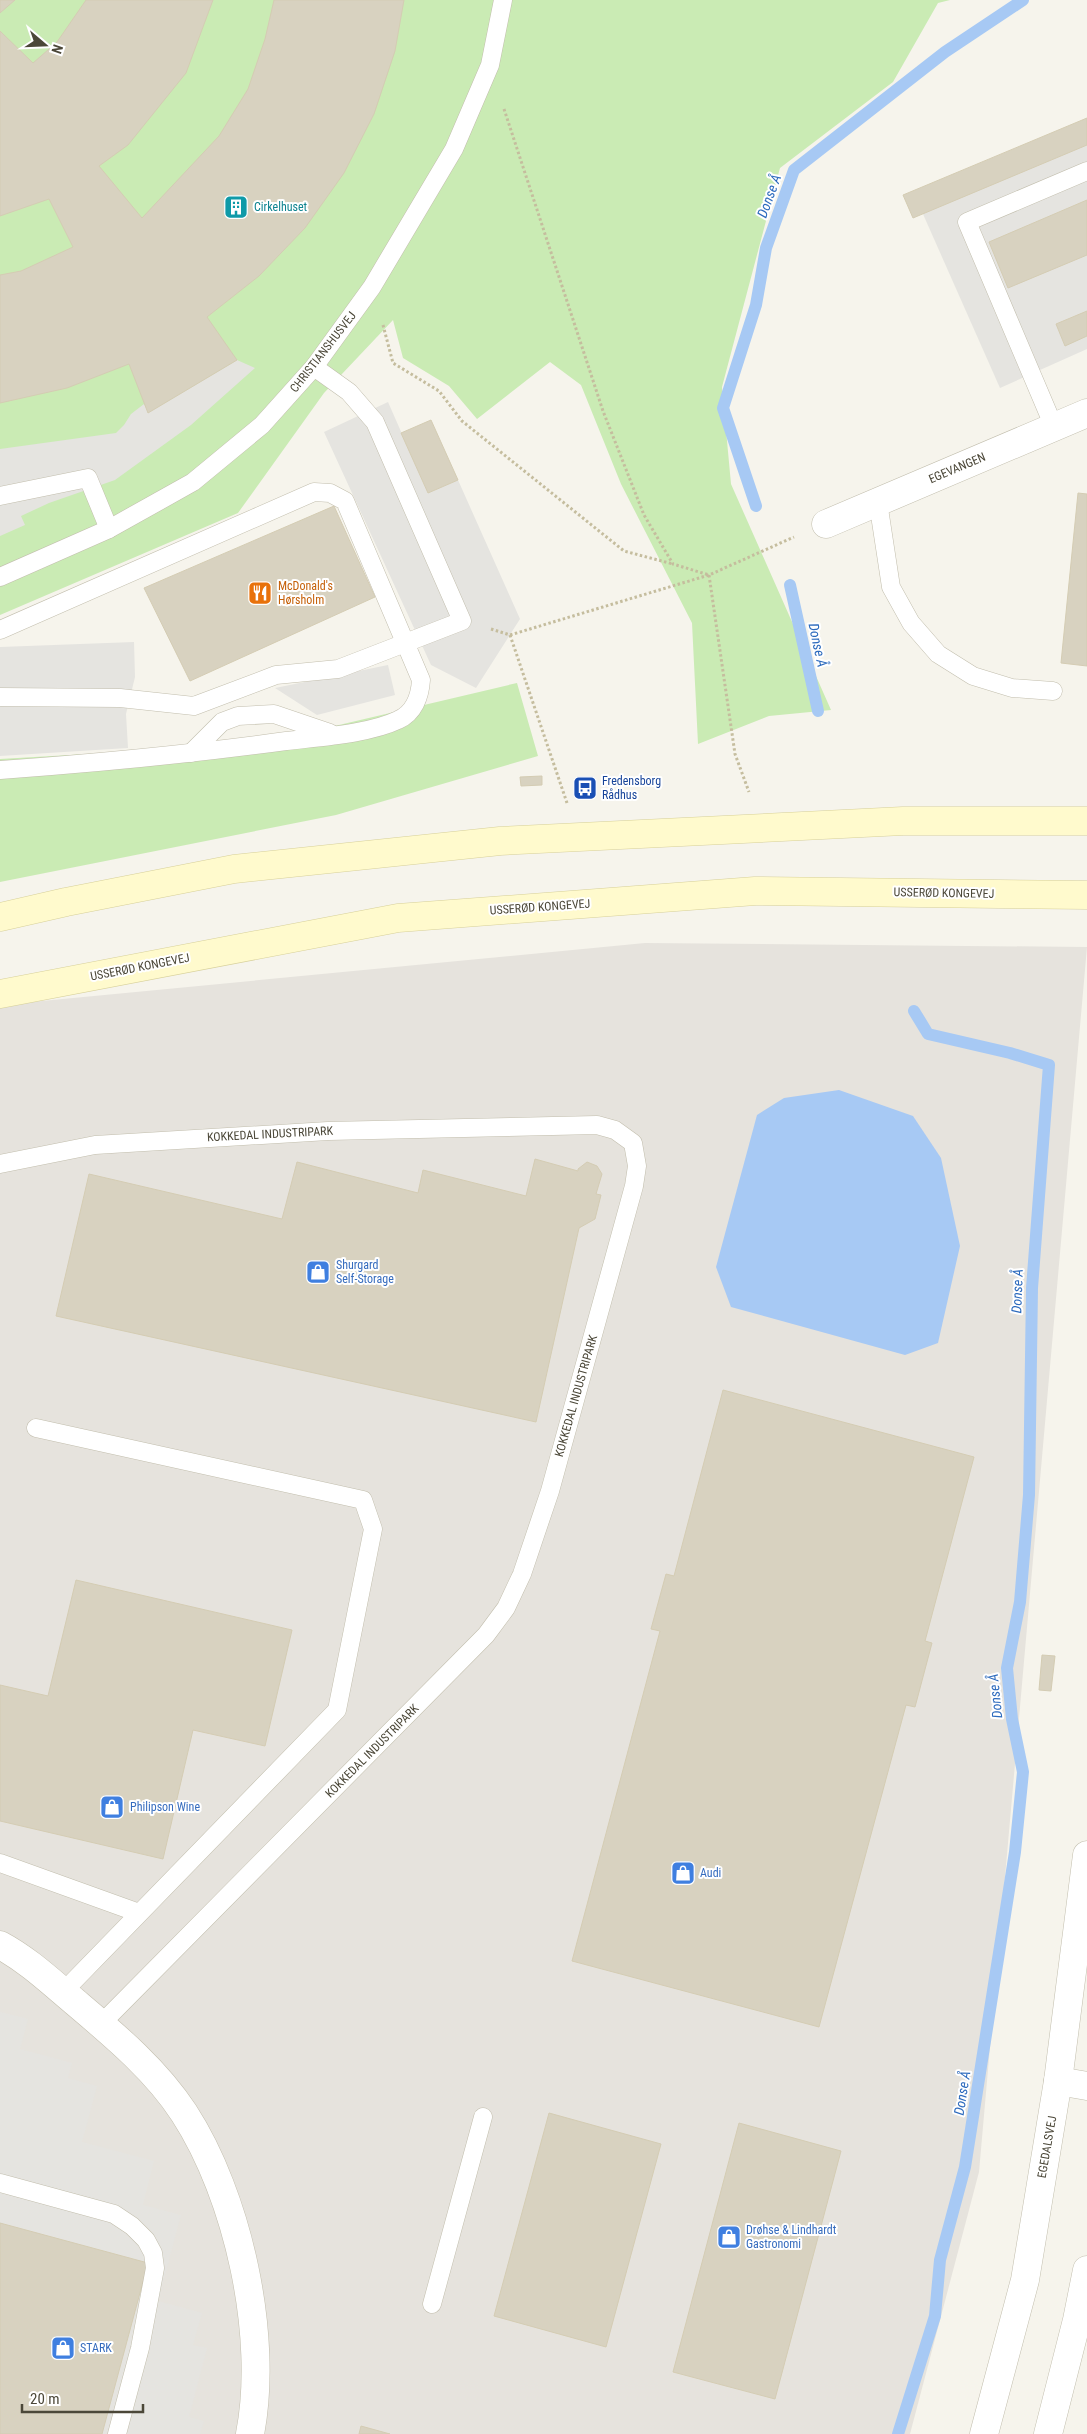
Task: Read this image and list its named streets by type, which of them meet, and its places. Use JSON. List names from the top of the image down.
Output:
{
  "streets": {
    "main road": ["USSERØD KONGEVEJ"],
    "street": ["EGEVANGEN", "EGEDALSVEJ"],
    "lane": ["CHRISTIANSHUSVEJ", "KOKKEDAL INDUSTRIPARK"]
  },
  "water": ["Donse Å"],
  "places": {
    "building": ["Cirkelhuset"],
    "restaurant": ["McDonald's Hørsholm"],
    "bus stop": ["Fredensborg Rådhus"],
    "shop": [
      "Shurgard Self-Storage",
      "Philipson Wine",
      "Audi",
      "Drøhse & Lindhardt Gastronomi",
      "STARK"
    ]
  },
  "scale_bar": "20 m",
  "north": "right"
}
